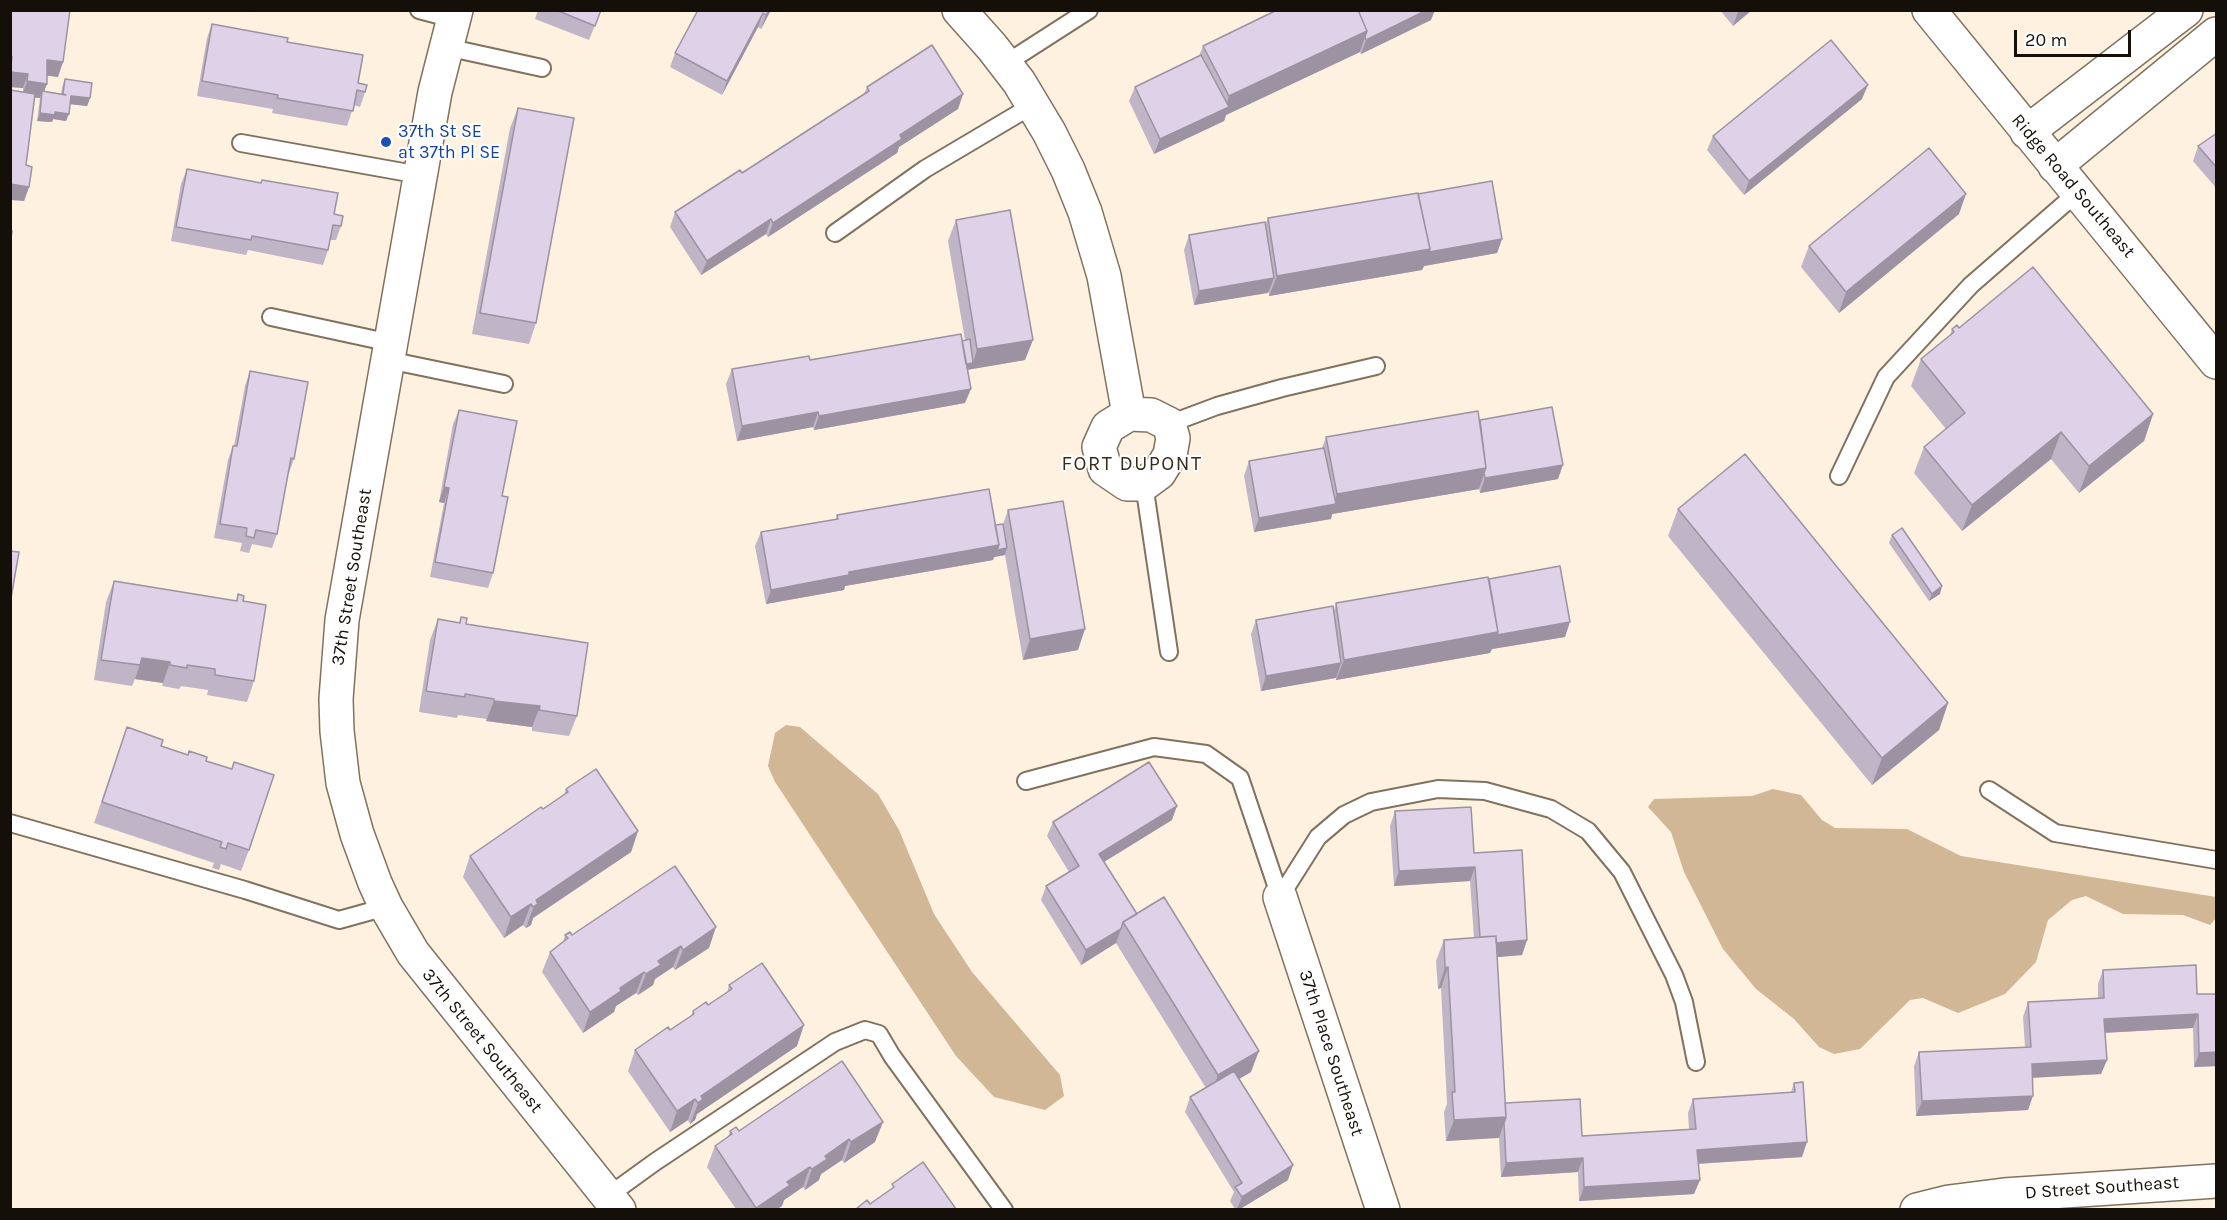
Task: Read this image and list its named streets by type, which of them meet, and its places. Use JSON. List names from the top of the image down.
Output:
{
  "streets": {
    "street": [
      "Ridge Road Southeast",
      "37th Street Southeast",
      "37th Place Southeast",
      "D Street Southeast"
    ]
  },
  "districts": ["FORT DUPONT"],
  "places": ["37th St SE at 37th Pl SE"],
  "scale_bar": "20 m"
}
